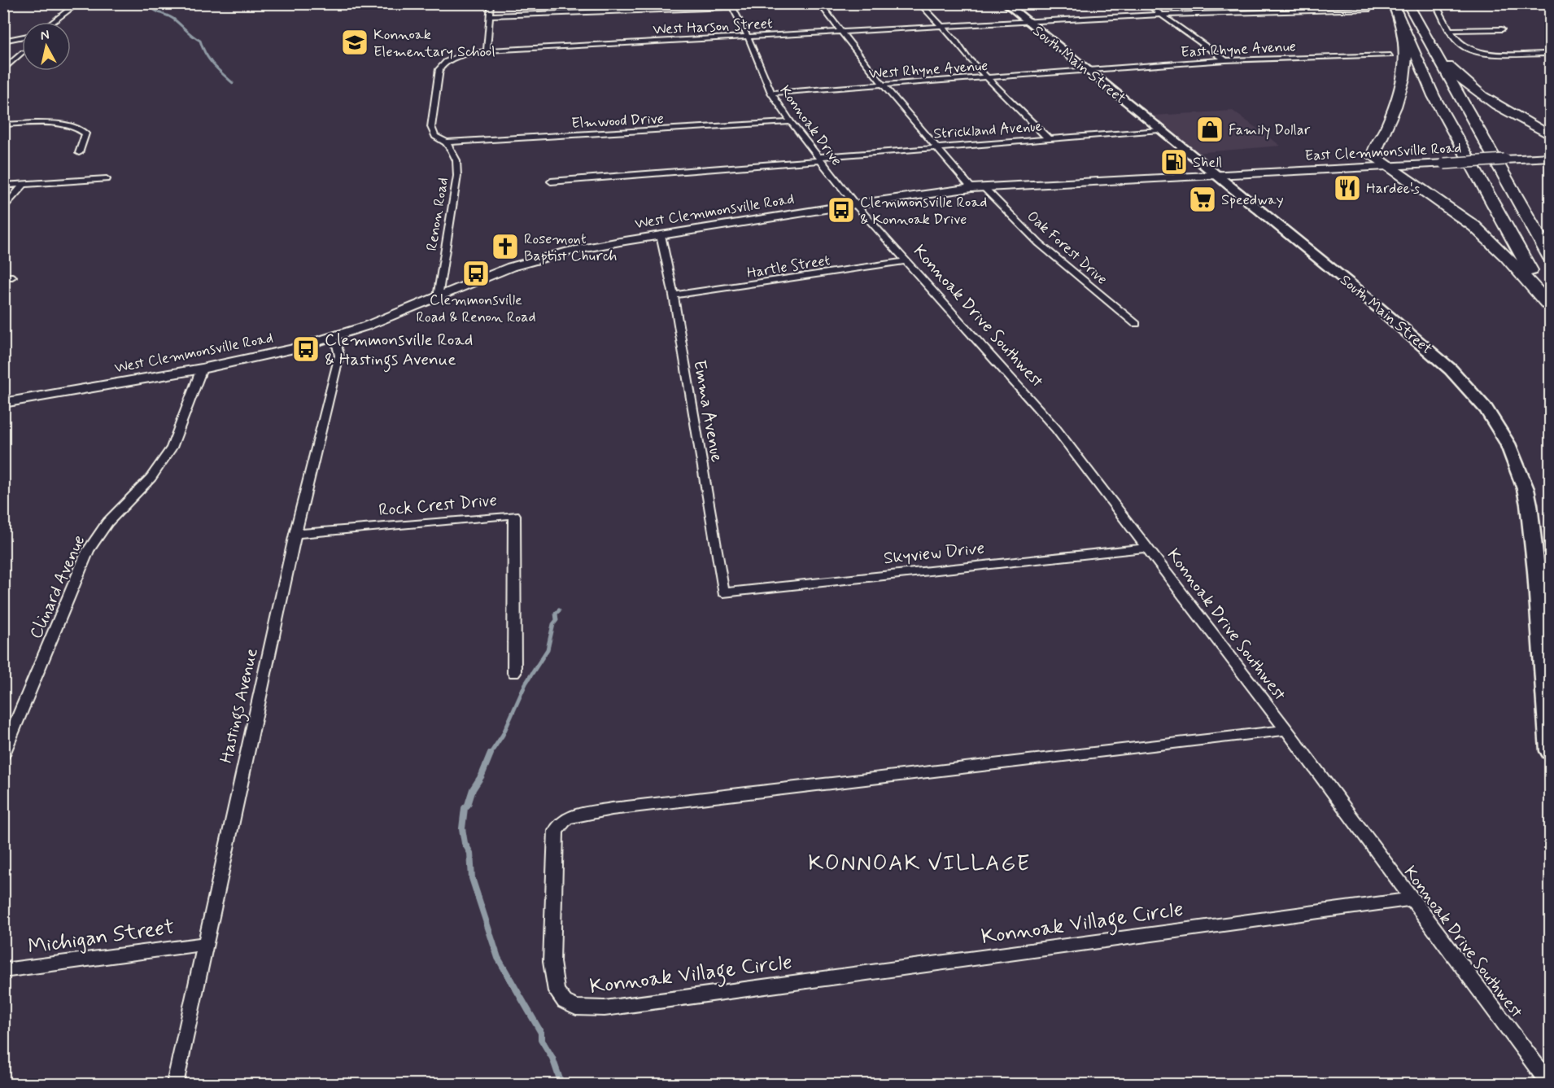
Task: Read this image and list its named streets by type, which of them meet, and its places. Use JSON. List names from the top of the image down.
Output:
{
  "streets": {
    "main road": ["South Main Street", "East Clemmonsville Road", "West Clemmonsville Road"],
    "street": [
      "West Harson Street",
      "East Rhyne Avenue",
      "West Rhyne Avenue",
      "Elmwood Drive",
      "Konnoak Drive",
      "Strickland Avenue",
      "Renon Road",
      "Oak Forest Drive",
      "Hartle Street",
      "Konnoak Drive Southwest",
      "Emma Avenue",
      "Rock Crest Drive",
      "Skyview Drive",
      "Clinard Avenue",
      "Hastings Avenue",
      "Konnoak Village Circle",
      "Michigan Street"
    ]
  },
  "crossings": [
    ["West Harson Street", "South Main Street"],
    ["West Harson Street", "Konnoak Drive"],
    ["West Harson Street", "Renon Road"],
    ["East Rhyne Avenue", "South Main Street"],
    ["East Rhyne Avenue", "West Rhyne Avenue"],
    ["South Main Street", "West Rhyne Avenue"],
    ["South Main Street", "Strickland Avenue"],
    ["South Main Street", "East Clemmonsville Road"],
    ["South Main Street", "West Clemmonsville Road"],
    ["West Rhyne Avenue", "Konnoak Drive"],
    ["Elmwood Drive", "Konnoak Drive"],
    ["Elmwood Drive", "Renon Road"],
    ["Konnoak Drive", "Strickland Avenue"],
    ["Konnoak Drive", "West Clemmonsville Road"],
    ["Konnoak Drive", "Konnoak Drive Southwest"],
    ["East Clemmonsville Road", "West Clemmonsville Road"],
    ["West Clemmonsville Road", "Renon Road"],
    ["West Clemmonsville Road", "Oak Forest Drive"],
    ["West Clemmonsville Road", "Konnoak Drive Southwest"],
    ["West Clemmonsville Road", "Emma Avenue"],
    ["West Clemmonsville Road", "Clinard Avenue"],
    ["West Clemmonsville Road", "Hastings Avenue"],
    ["Hartle Street", "Konnoak Drive Southwest"],
    ["Hartle Street", "Emma Avenue"],
    ["Konnoak Drive Southwest", "Skyview Drive"],
    ["Konnoak Drive Southwest", "Konnoak Village Circle"],
    ["Emma Avenue", "Skyview Drive"],
    ["Rock Crest Drive", "Hastings Avenue"],
    ["Hastings Avenue", "Michigan Street"]
  ],
  "districts": ["KONNOAK VILLAGE"],
  "places": {
    "school or university": ["Konnoak Elementary School"],
    "shop": ["Family Dollar"],
    "fuel station": ["Shell"],
    "restaurant": ["Hardee's"],
    "supermarket": ["Speedway"],
    "bus stop": ["Clemmonsville Road & Konnoak Drive", "Clemmonsville Road & Renon Road", "Clemmonsville Road & Hastings Avenue"],
    "church": ["Rosemont Baptist Church"]
  },
  "north": "top"
}
